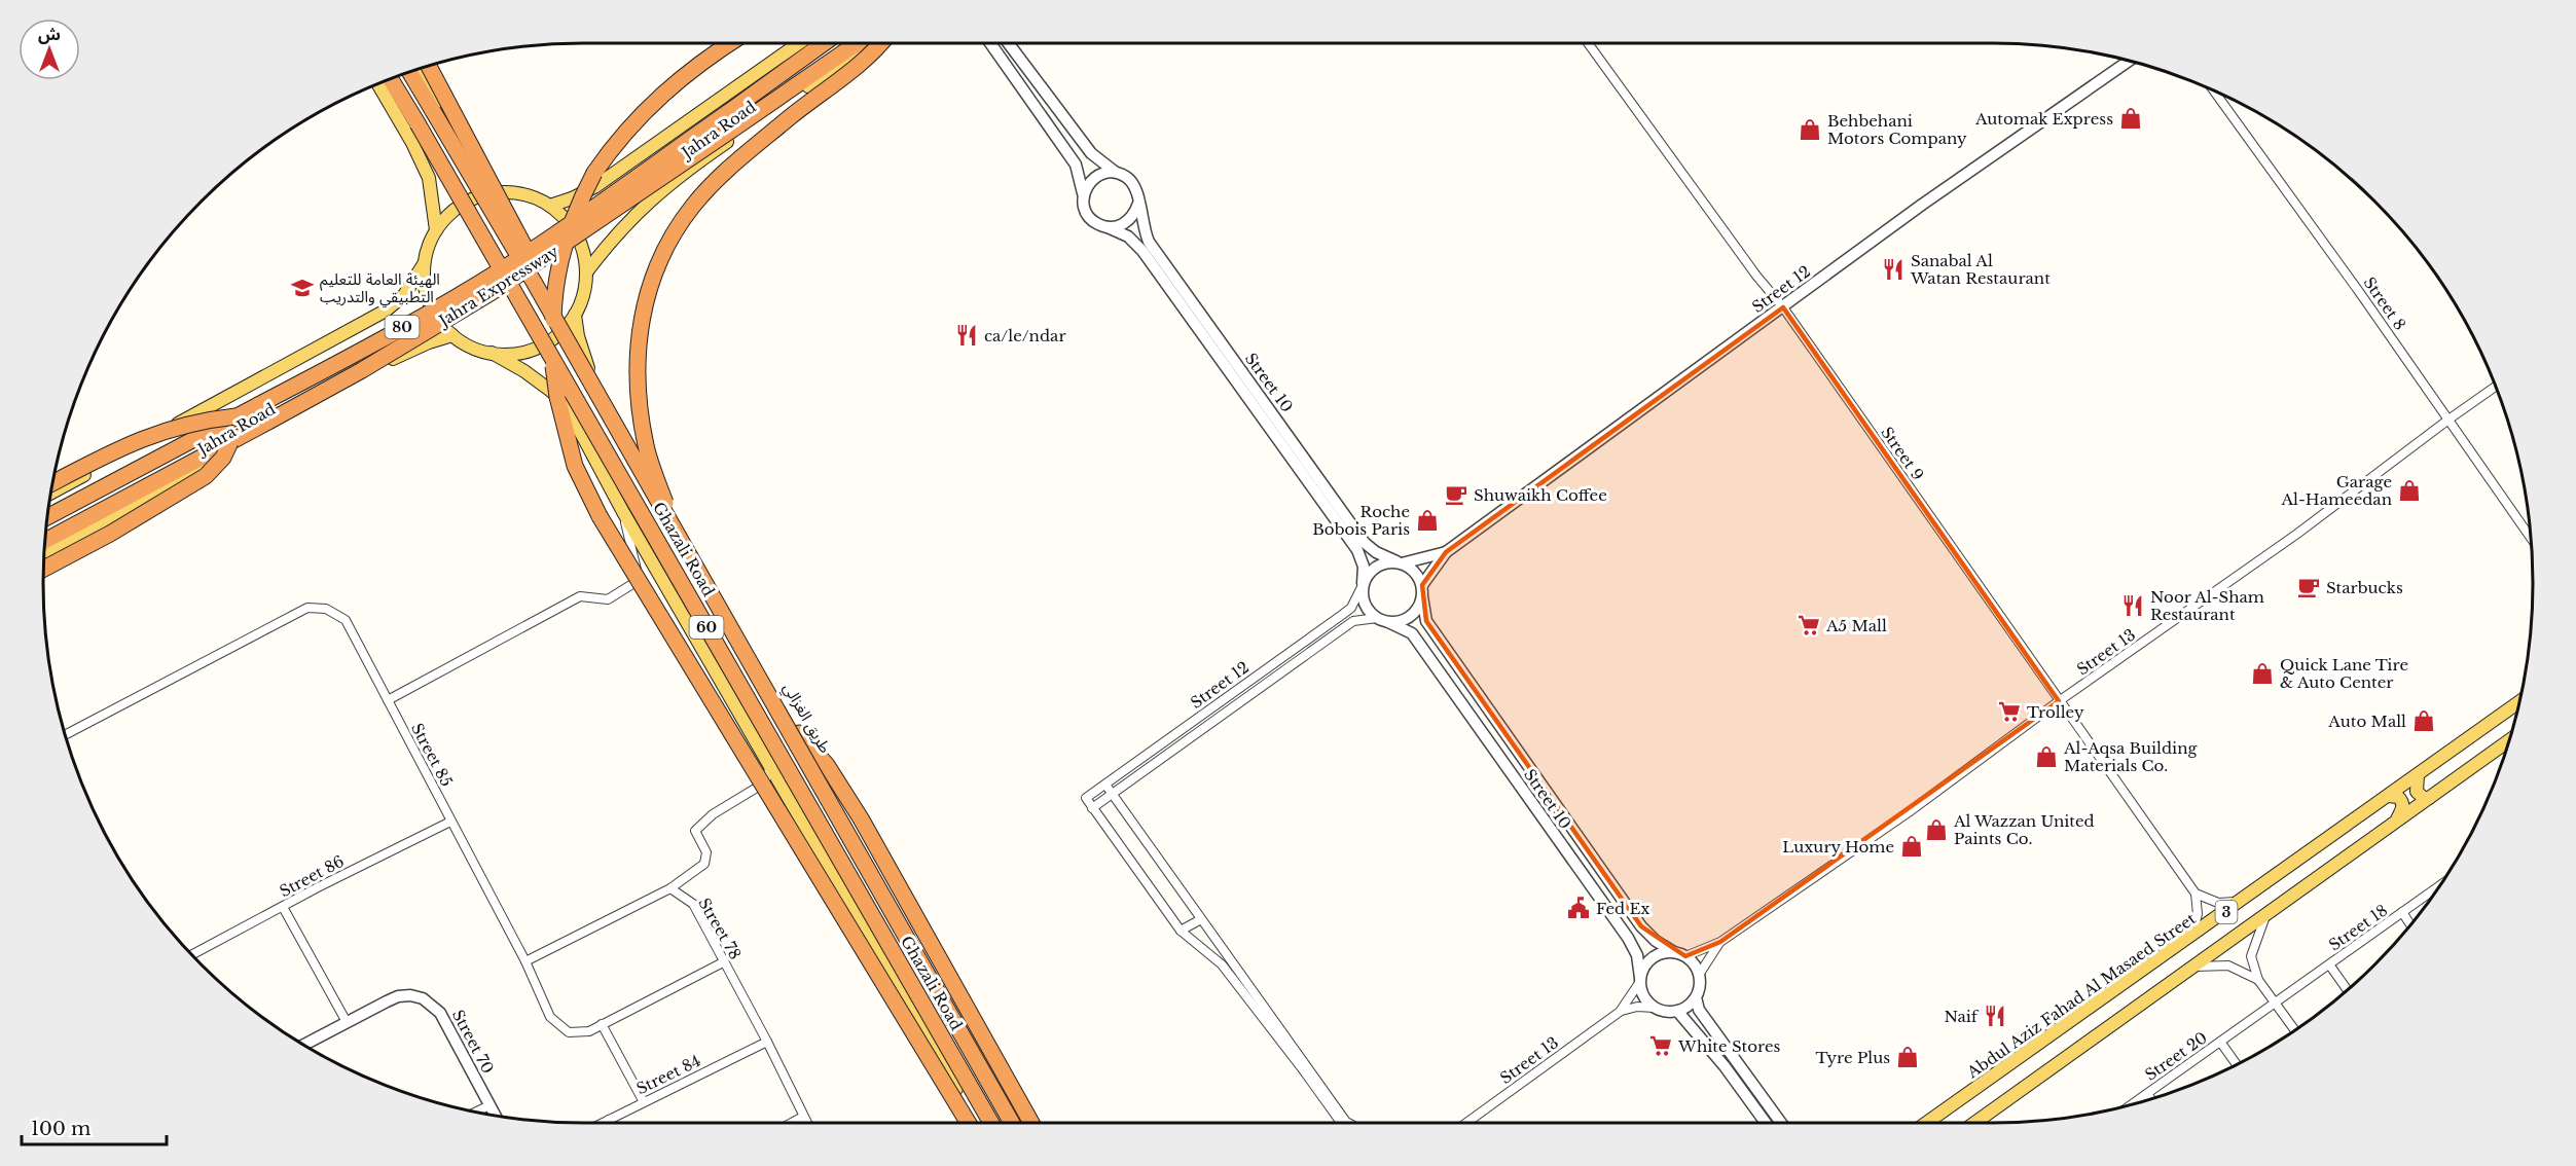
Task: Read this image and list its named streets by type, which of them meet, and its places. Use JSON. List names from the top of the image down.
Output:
{
  "streets": {
    "highway": [
      "Jahra Expressway",
      "80",
      "Ghazali Road",
      "60"
    ],
    "main road": [
      "Jahra Road",
      "طريق الغزالي",
      "3",
      "Abdul Aziz Fahad Al Masaed Street"
    ],
    "street": [
      "Street 12",
      "Street 8",
      "Street 10",
      "Street 9",
      "Street 13",
      "Street 85",
      "Street 86",
      "Street 18",
      "Street 78",
      "Street 70",
      "Street 20",
      "Street 84"
    ]
  },
  "crossings": [
    ["Jahra Road", "طريق الغزالي"],
    ["Street 12", "Street 10"],
    ["Street 12", "Street 9"],
    ["Street 8", "Street 13"],
    ["Street 10", "Street 13"],
    ["Street 9", "Street 13"],
    ["Street 85", "Street 86"],
    ["Street 85", "Street 78"],
    ["Street 18", "Street 20"],
    ["Street 78", "Street 84"]
  ],
  "places": {
    "shop": [
      "Automak Express",
      "Behbehani Motors Company",
      "Garage Al-Hameedan",
      "Roche Bobois Paris",
      "Quick Lane Tire & Auto Center",
      "Auto Mall",
      "Al-Aqsa Building Materials Co.",
      "Al Wazzan United Paints Co.",
      "Luxury Home",
      "Tyre Plus"
    ],
    "restaurant": [
      "Sanabal Al Watan Restaurant",
      "ca/le/ndar",
      "Noor Al-Sham Restaurant",
      "Naif"
    ],
    "school or university": ["الهيئة العامة للتعليم التطبيقي والتدريب"],
    "cafe": ["Shuwaikh Coffee", "Starbucks"],
    "supermarket": ["A5 Mall", "Trolley", "White Stores"],
    "public building": ["Fed Ex"]
  },
  "scale_bar": "100 m",
  "north": "top"
}
